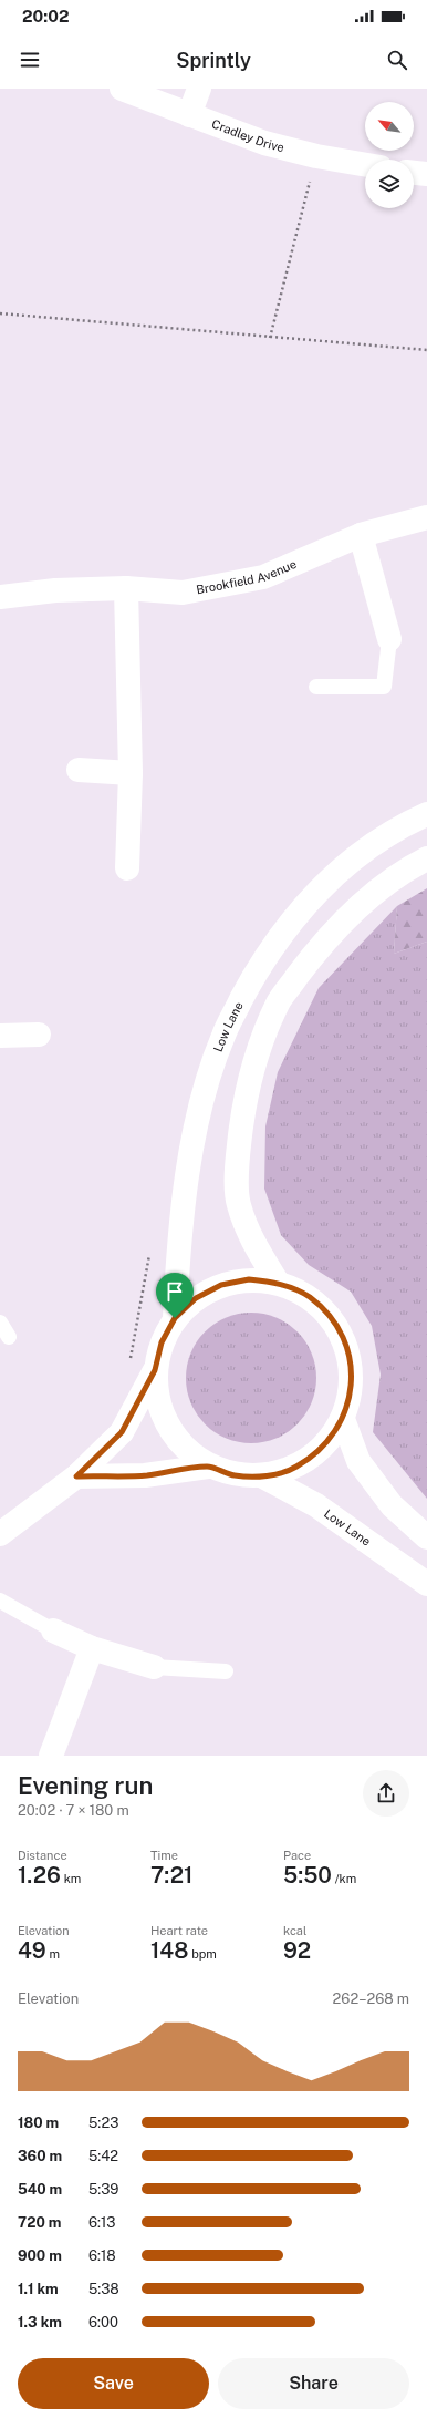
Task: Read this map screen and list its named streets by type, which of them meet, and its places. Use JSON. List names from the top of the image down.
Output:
{
  "streets": {
    "main road": ["Cradley Drive", "Brookfield Avenue", "Low Lane"]
  },
  "north": "top left",
  "page": {
    "status": "20:02",
    "header": "Sprintly",
    "heading": ["Evening run", "20:02 · 7 × 180 m"],
    "stats": [
      ["Distance", "1.26 km"],
      ["Time", "7:21"],
      ["Pace", "5:50 /km"],
      ["Elevation", "49 m"],
      ["Heart rate", "148 bpm"],
      ["kcal", "92"]
    ],
    "chart": ["Elevation", "262–268 m"],
    "list": [
      {
        "name": "180 m",
        "note": "5:23"
      },
      {
        "name": "360 m",
        "note": "5:42"
      },
      {
        "name": "540 m",
        "note": "5:39"
      },
      {
        "name": "720 m",
        "note": "6:13"
      },
      {
        "name": "900 m",
        "note": "6:18"
      },
      {
        "name": "1.1 km",
        "note": "5:38"
      },
      {
        "name": "1.3 km",
        "note": "6:00"
      }
    ],
    "buttons": ["Save", "Share"]
  }
}
